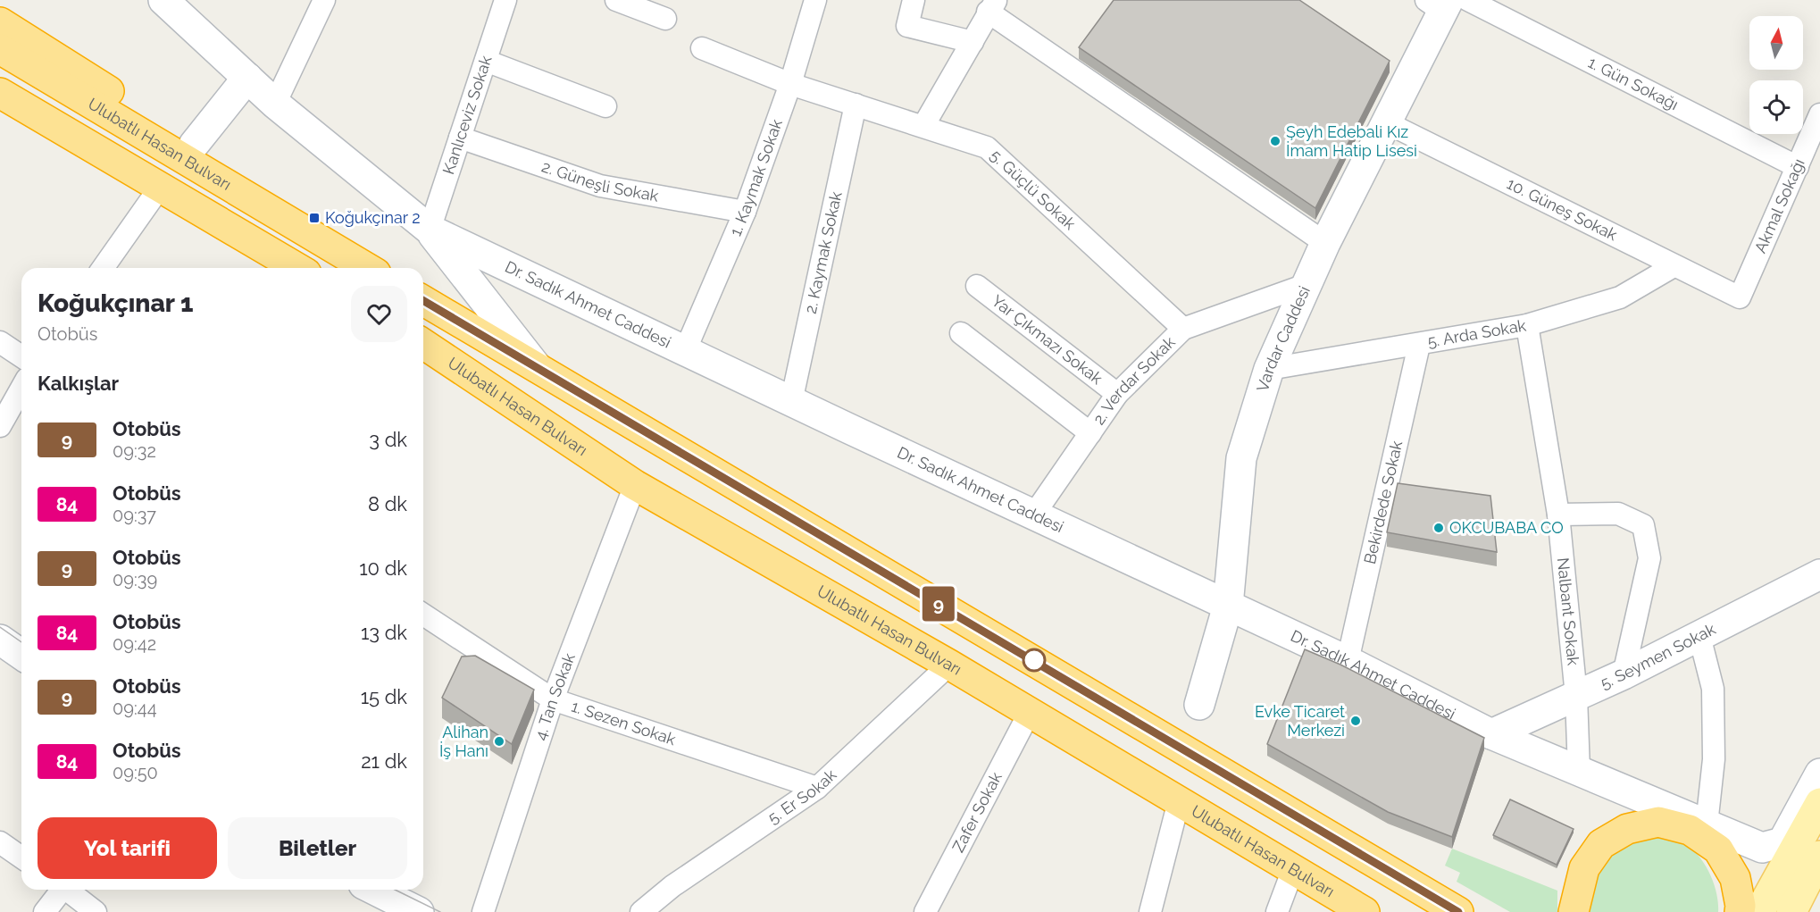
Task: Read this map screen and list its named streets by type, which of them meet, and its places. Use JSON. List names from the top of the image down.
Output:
{
  "streets": {
    "highway": ["Ulubatlı Hasan Bulvarı"],
    "street": [
      "1. Gün Sokağı",
      "Kanlıceviz Sokak",
      "1. Kaymak Sokak",
      "2. Güneşli Sokak",
      "5. Güçlü Sokak",
      "Akmal Sokağı",
      "10. Güneş Sokak",
      "2. Kaymak Sokak",
      "Dr. Sadık Ahmet Caddesi",
      "5. Arda Sokak",
      "Vardar Caddesi",
      "Yar Çıkmazı Sokak",
      "2. Verdar Sokak",
      "Bekirdede Sokak",
      "Nalbant Sokak",
      "5. Seymen Sokak",
      "4. Tan Sokak",
      "1. Sezen Sokak",
      "5. Er Sokak",
      "Zafer Sokak"
    ]
  },
  "crossings": [
    ["1. Gün Sokağı", "Akmal Sokağı"],
    ["1. Gün Sokağı", "Vardar Caddesi"],
    ["Kanlıceviz Sokak", "2. Güneşli Sokak"],
    ["Kanlıceviz Sokak", "Dr. Sadık Ahmet Caddesi"],
    ["Ulubatlı Hasan Bulvarı", "4. Tan Sokak"],
    ["Ulubatlı Hasan Bulvarı", "5. Er Sokak"],
    ["Ulubatlı Hasan Bulvarı", "Zafer Sokak"],
    ["1. Kaymak Sokak", "2. Güneşli Sokak"],
    ["1. Kaymak Sokak", "5. Güçlü Sokak"],
    ["1. Kaymak Sokak", "Dr. Sadık Ahmet Caddesi"],
    ["5. Güçlü Sokak", "2. Kaymak Sokak"],
    ["5. Güçlü Sokak", "2. Verdar Sokak"],
    ["Akmal Sokağı", "10. Güneş Sokak"],
    ["10. Güneş Sokak", "5. Arda Sokak"],
    ["10. Güneş Sokak", "Vardar Caddesi"],
    ["2. Kaymak Sokak", "Dr. Sadık Ahmet Caddesi"],
    ["Dr. Sadık Ahmet Caddesi", "Vardar Caddesi"],
    ["Dr. Sadık Ahmet Caddesi", "2. Verdar Sokak"],
    ["Dr. Sadık Ahmet Caddesi", "Bekirdede Sokak"],
    ["Dr. Sadık Ahmet Caddesi", "Nalbant Sokak"],
    ["Dr. Sadık Ahmet Caddesi", "5. Seymen Sokak"],
    ["5. Arda Sokak", "Vardar Caddesi"],
    ["5. Arda Sokak", "Bekirdede Sokak"],
    ["5. Arda Sokak", "Nalbant Sokak"],
    ["Vardar Caddesi", "2. Verdar Sokak"],
    ["Yar Çıkmazı Sokak", "2. Verdar Sokak"],
    ["Nalbant Sokak", "5. Seymen Sokak"],
    ["4. Tan Sokak", "1. Sezen Sokak"],
    ["1. Sezen Sokak", "5. Er Sokak"]
  ],
  "places": {
    "other": [
      "Şeyh Edebali Kız İmam Hatip Lisesi",
      "OKCUBABA CO",
      "Evke Ticaret Merkezi",
      "Alihan İş Hanı"
    ],
    "transit": ["Koğukçınar 2"]
  },
  "lines": ["bus line 9"],
  "north": "top",
  "page": {
    "on_map": "9",
    "heading": [
      ["Koğukçınar 1", "Otobüs"],
      "Kalkışlar"
    ],
    "list": [
      {
        "mark": "9",
        "name": "Otobüs",
        "note": "09:32",
        "value": "3 dk"
      },
      {
        "mark": "84",
        "name": "Otobüs",
        "note": "09:37",
        "value": "8 dk"
      },
      {
        "mark": "9",
        "name": "Otobüs",
        "note": "09:39",
        "value": "10 dk"
      },
      {
        "mark": "84",
        "name": "Otobüs",
        "note": "09:42",
        "value": "13 dk"
      },
      {
        "mark": "9",
        "name": "Otobüs",
        "note": "09:44",
        "value": "15 dk"
      },
      {
        "mark": "84",
        "name": "Otobüs",
        "note": "09:50",
        "value": "21 dk"
      }
    ],
    "buttons": ["Yol tarifi", "Biletler"]
  }
}
